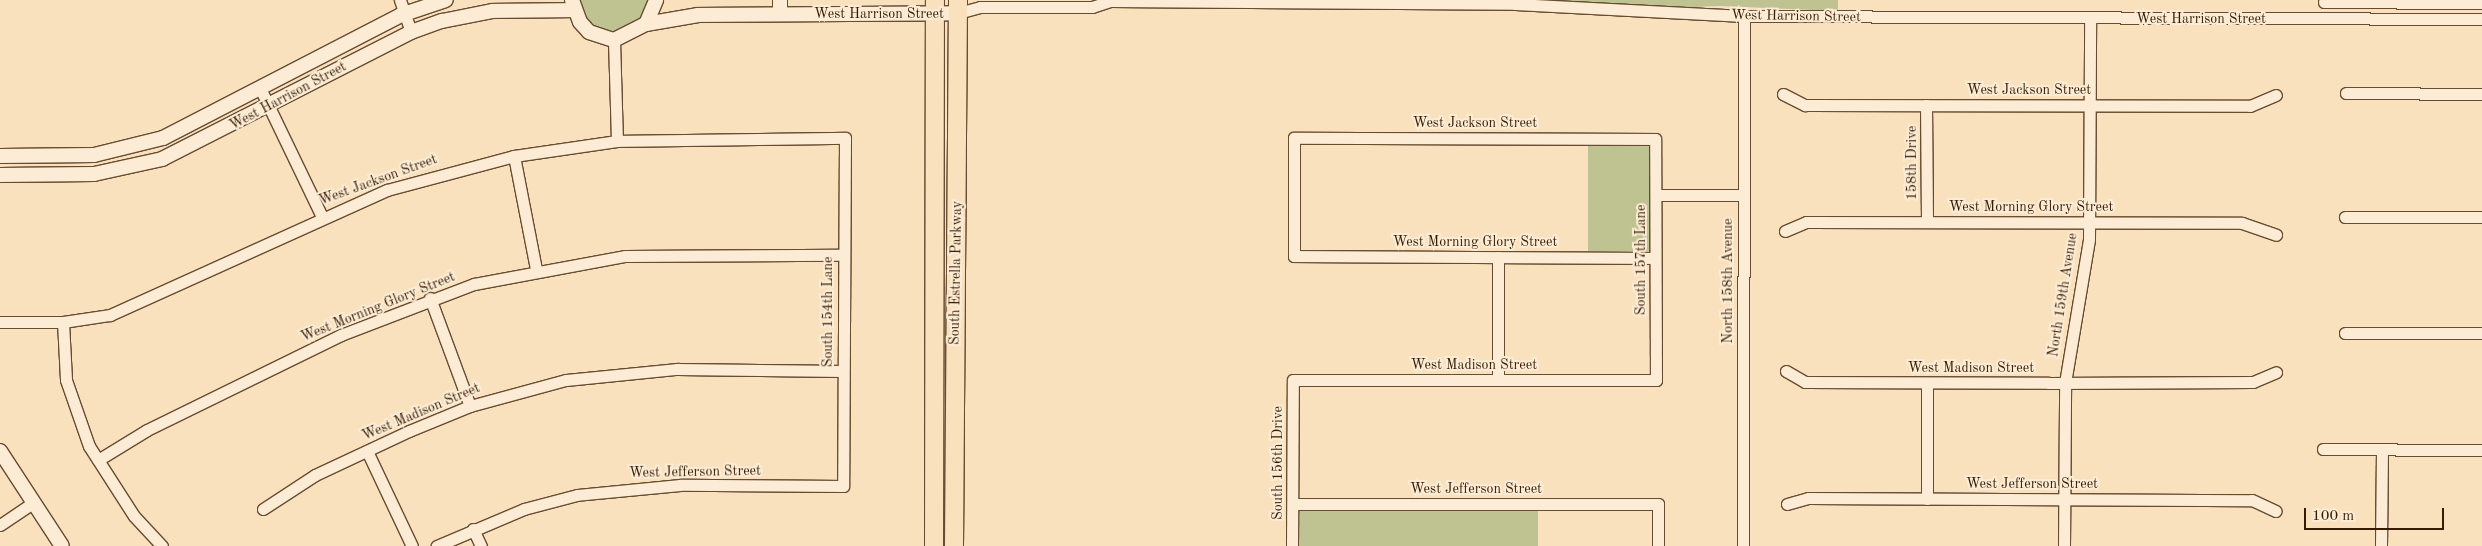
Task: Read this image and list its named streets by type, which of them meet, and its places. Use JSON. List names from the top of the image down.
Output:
{
  "streets": {
    "main road": ["South Estrella Parkway"],
    "street": [
      "West Harrison Street",
      "West Jackson Street",
      "158th Drive",
      "West Morning Glory Street",
      "South 157th Lane",
      "North 158th Avenue",
      "North 159th Avenue",
      "South 154th Lane",
      "West Madison Street",
      "South 156th Drive",
      "West Jefferson Street"
    ]
  },
  "crossings": [
    ["West Harrison Street", "South Estrella Parkway"],
    ["West Harrison Street", "North 158th Avenue"],
    ["West Harrison Street", "North 159th Avenue"],
    ["West Jackson Street", "158th Drive"],
    ["West Jackson Street", "West Morning Glory Street"],
    ["West Jackson Street", "South 157th Lane"],
    ["West Jackson Street", "North 159th Avenue"],
    ["West Jackson Street", "South 154th Lane"],
    ["158th Drive", "West Morning Glory Street"],
    ["West Morning Glory Street", "South 157th Lane"],
    ["West Morning Glory Street", "North 159th Avenue"],
    ["West Morning Glory Street", "South 154th Lane"],
    ["South 157th Lane", "West Madison Street"],
    ["North 159th Avenue", "West Madison Street"],
    ["North 159th Avenue", "West Jefferson Street"],
    ["South 154th Lane", "West Madison Street"],
    ["South 154th Lane", "West Jefferson Street"],
    ["West Madison Street", "South 156th Drive"],
    ["South 156th Drive", "West Jefferson Street"]
  ],
  "scale_bar": "100 m"
}
